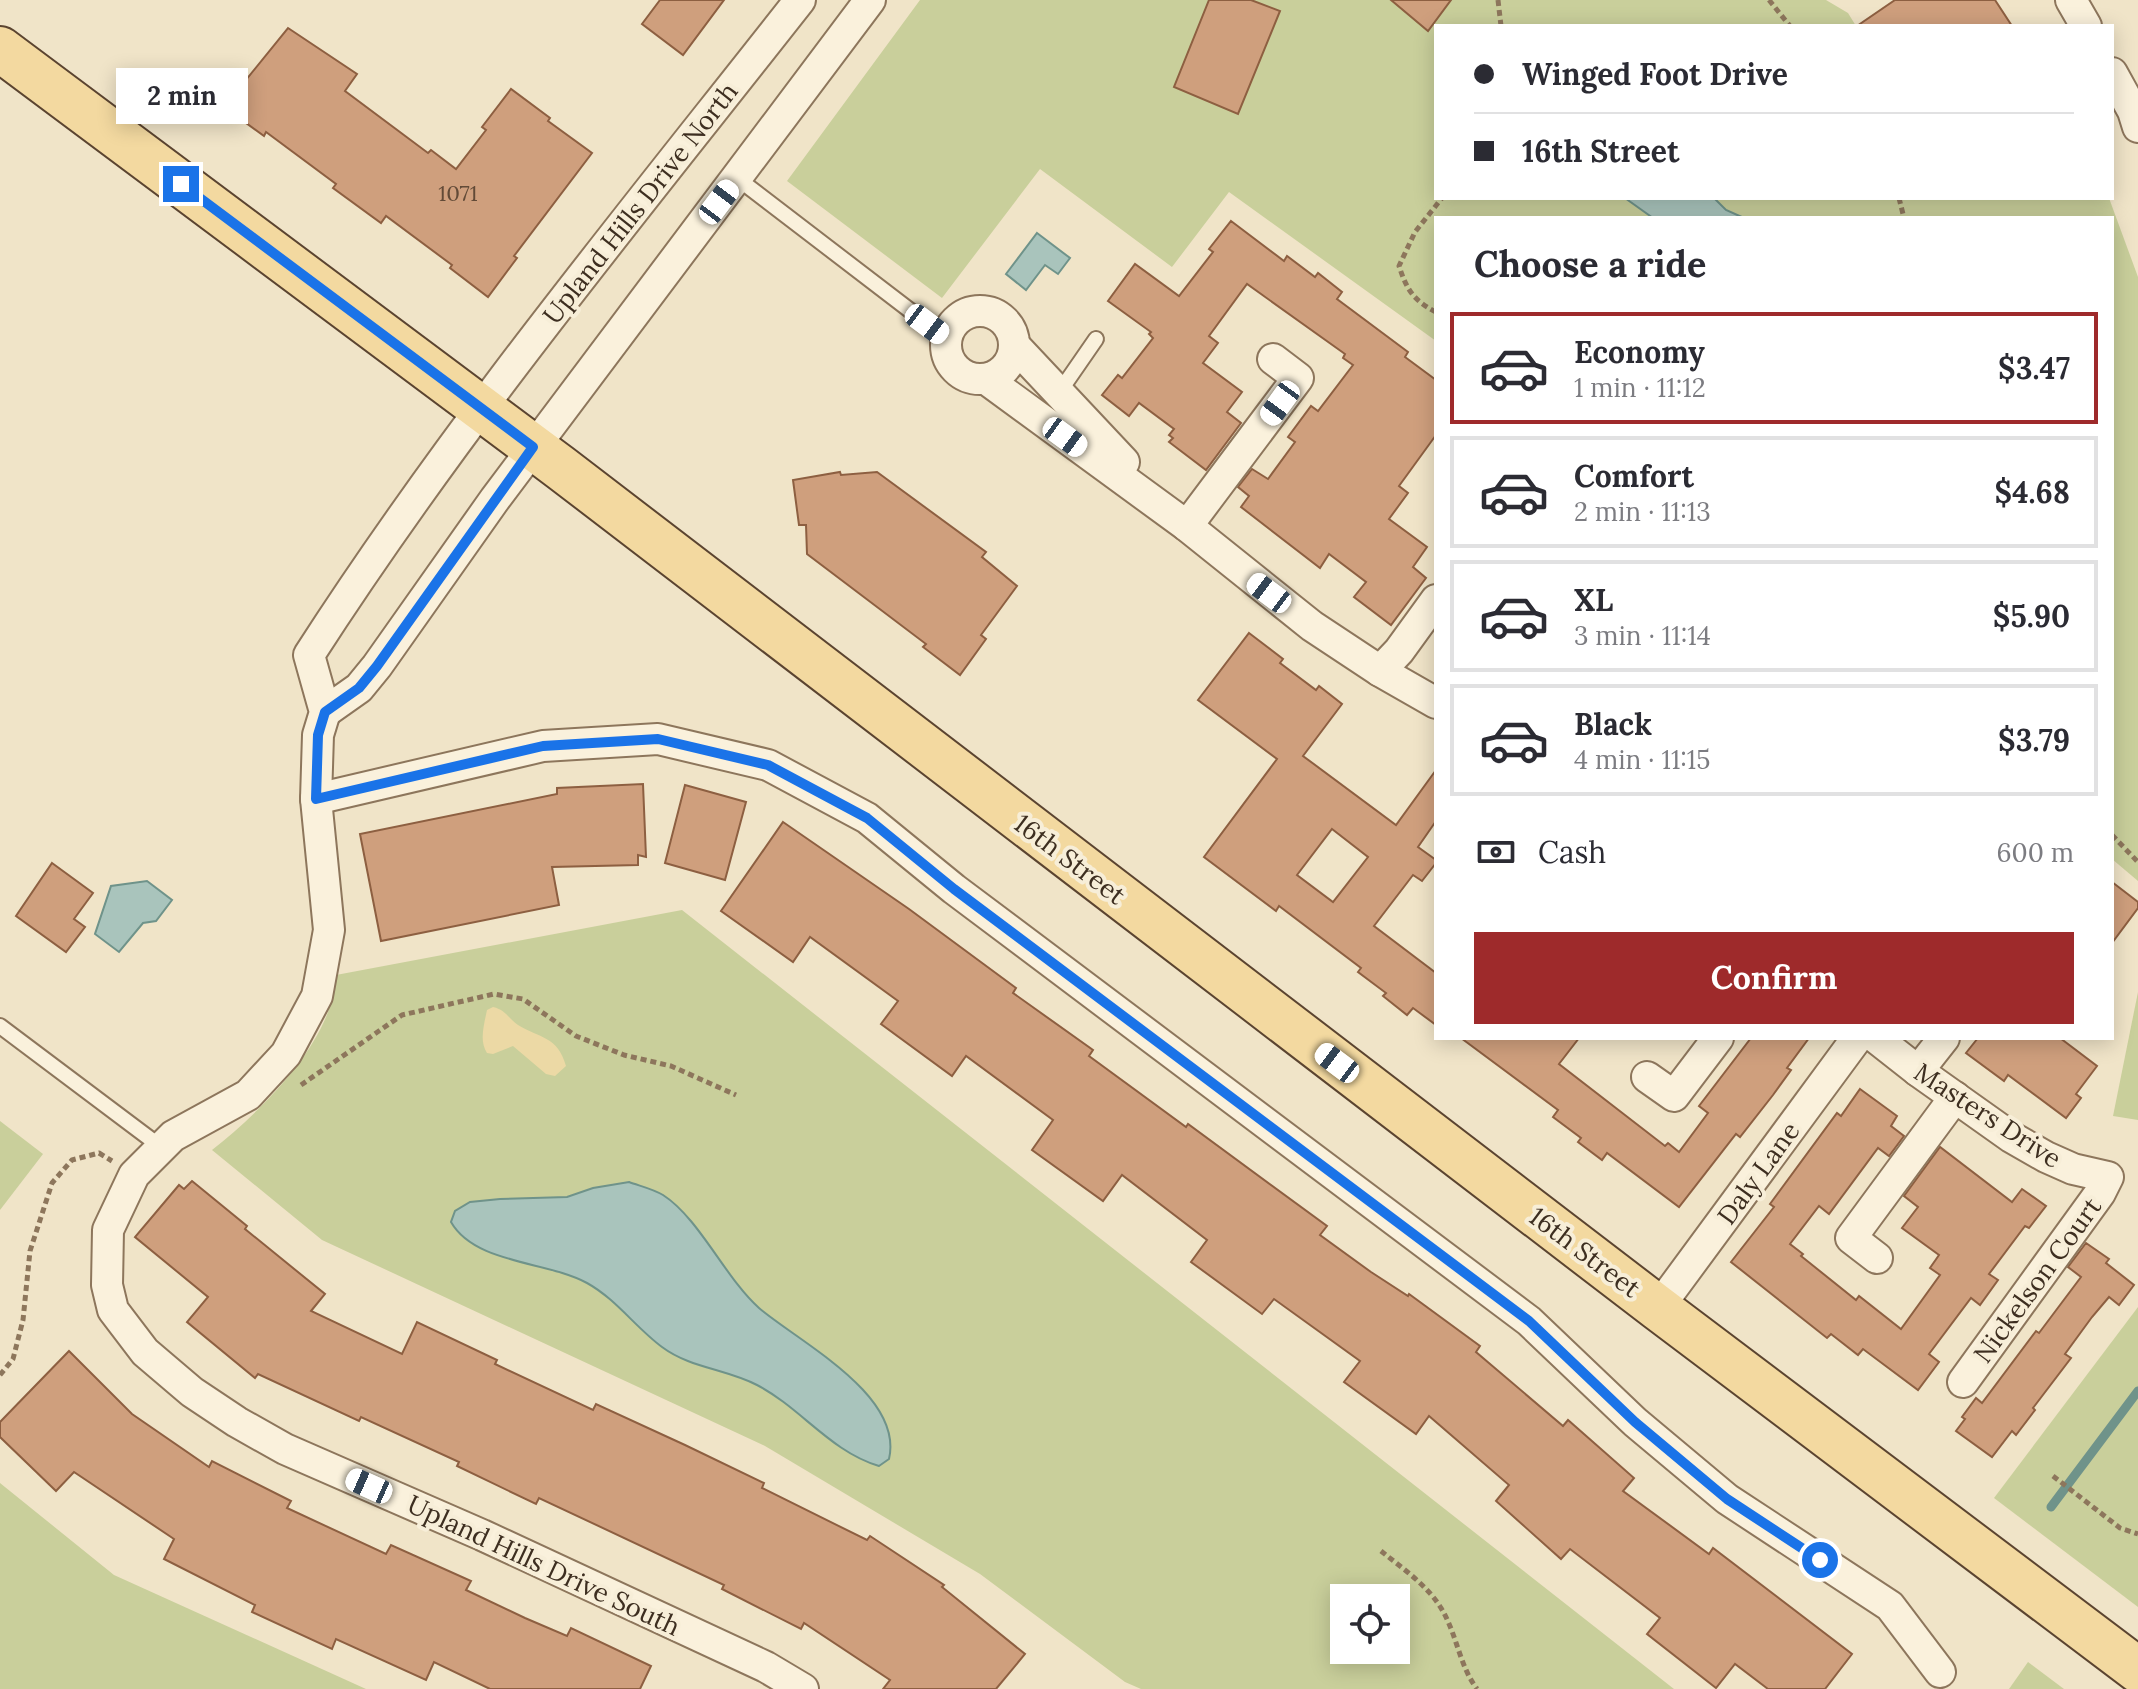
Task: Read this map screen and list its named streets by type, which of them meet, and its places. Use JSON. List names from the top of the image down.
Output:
{
  "streets": {
    "main road": ["16th Street"],
    "street": [
      "Upland Hills Drive North",
      "Masters Drive",
      "Daly Lane",
      "Nickelson Court",
      "Upland Hills Drive South"
    ]
  },
  "crossings": [
    ["Upland Hills Drive North", "16th Street"],
    ["Upland Hills Drive North", "Upland Hills Drive South"],
    ["16th Street", "Daly Lane"],
    ["16th Street", "Upland Hills Drive South"],
    ["Masters Drive", "Nickelson Court"]
  ],
  "house_numbers": ["1071"],
  "page": {
    "banner": ["Winged Foot Drive", "16th Street"],
    "bubble": "2 min",
    "heading": "Choose a ride",
    "list": [
      {
        "name": "Economy",
        "note": "1 min · 11:12",
        "value": "$3.47"
      },
      {
        "name": "Comfort",
        "note": "2 min · 11:13",
        "value": "$4.68"
      },
      {
        "name": "XL",
        "note": "3 min · 11:14",
        "value": "$5.90"
      },
      {
        "name": "Black",
        "note": "4 min · 11:15",
        "value": "$3.79"
      }
    ],
    "pay": ["Cash", "600 m"],
    "buttons": "Confirm"
  }
}
